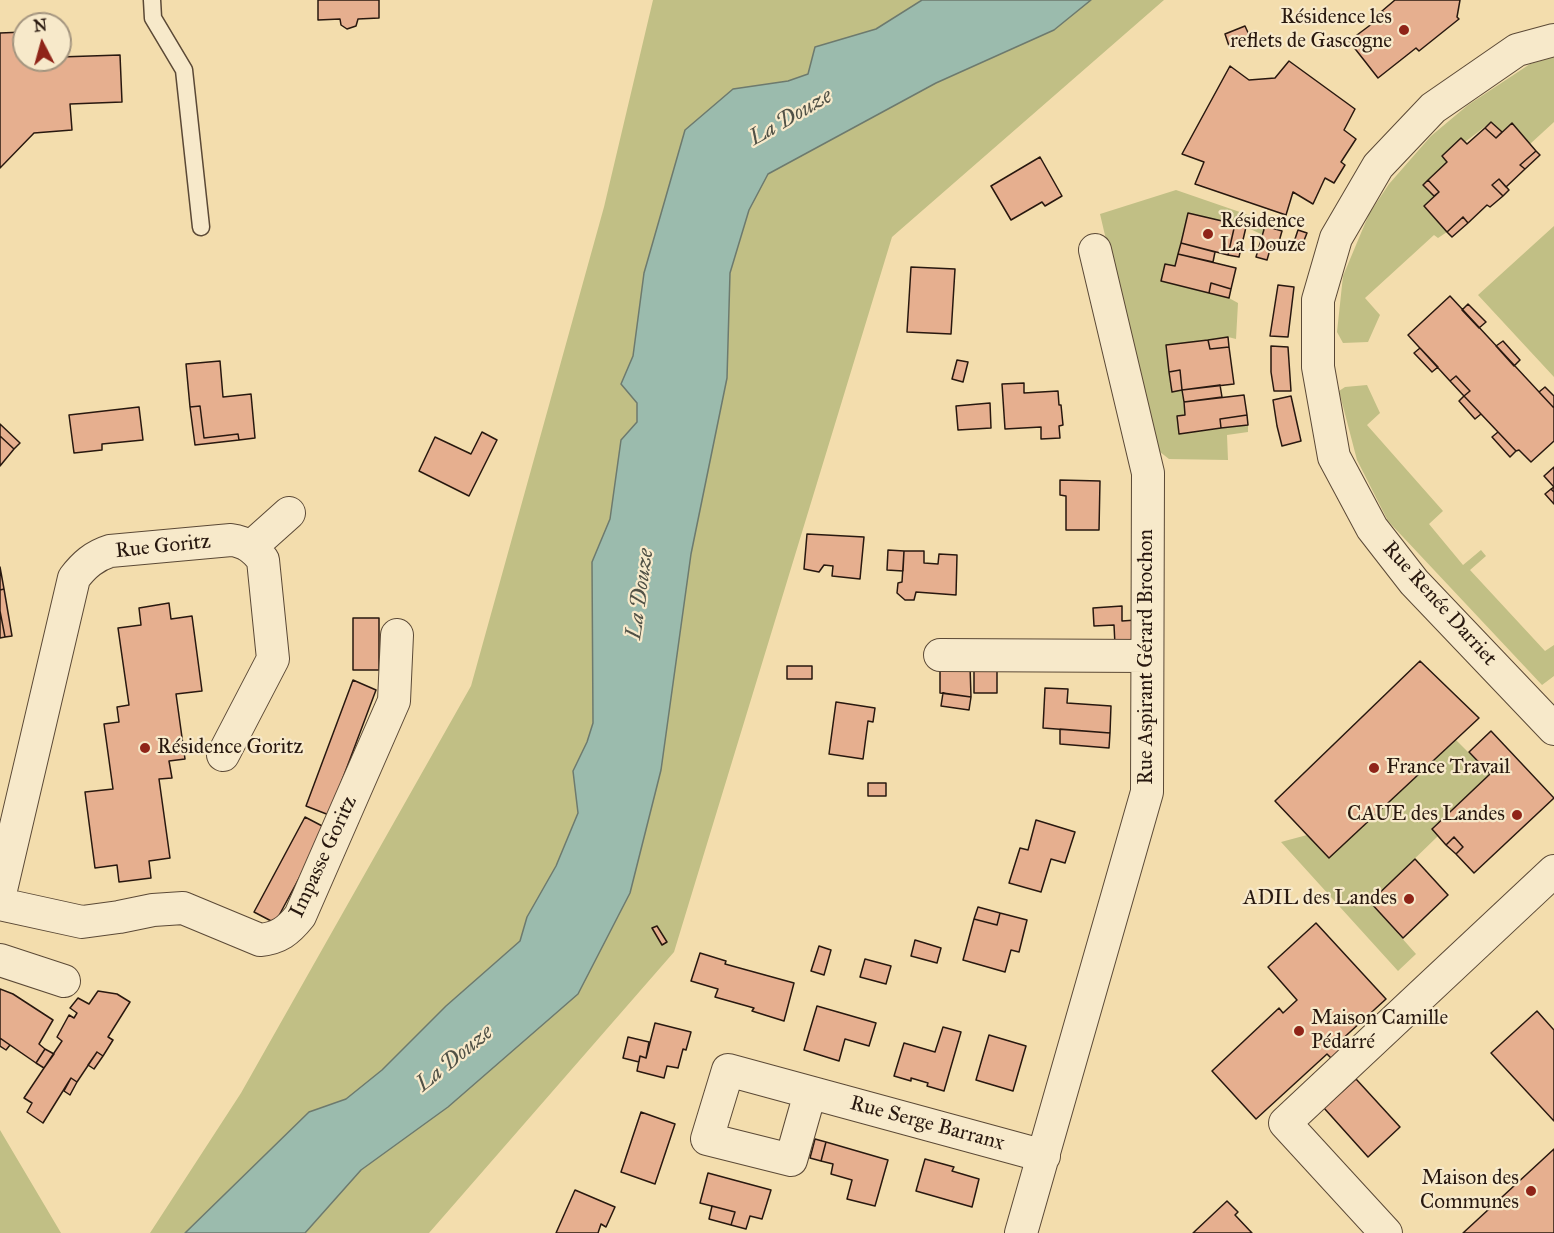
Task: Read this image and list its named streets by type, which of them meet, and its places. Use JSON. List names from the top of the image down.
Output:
{
  "streets": {
    "street": [
      "Rue Goritz",
      "Rue Renée Darriet",
      "Rue Aspirant Gérard Brochon",
      "Impasse Goritz",
      "Rue Serge Barranx"
    ]
  },
  "crossings": [
    ["Rue Aspirant Gérard Brochon", "Rue Serge Barranx"]
  ],
  "water": ["La Douze"],
  "places": [
    "Résidence les reflets de Gascogne",
    "Résidence La Douze",
    "Résidence Goritz",
    "France Travail",
    "CAUE des Landes",
    "ADIL des Landes",
    "Maison Camille Pédarré",
    "Maison des Communes"
  ],
  "north": "top"
}
